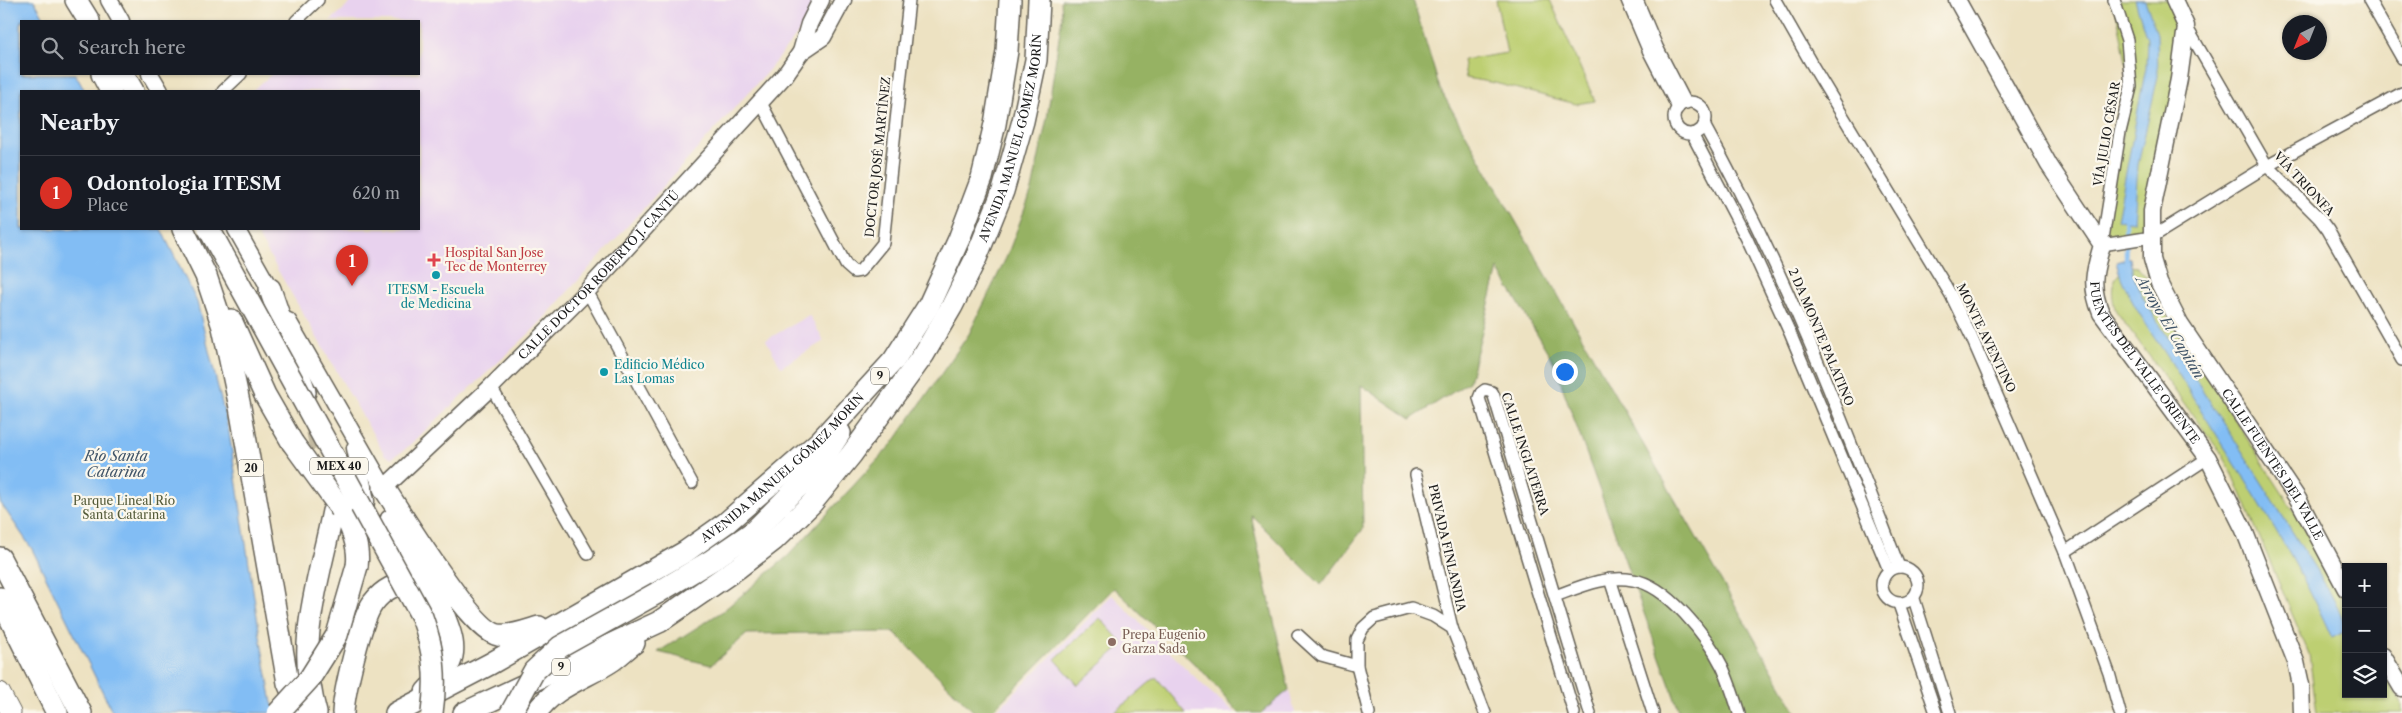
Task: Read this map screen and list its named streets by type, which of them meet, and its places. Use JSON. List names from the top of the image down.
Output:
{
  "streets": {
    "highway": [
      "AVENIDA MANUEL GÓMEZ MORÍN",
      "9",
      "MEX 40",
      "20"
    ],
    "street": [
      "VÍA JULIO CÉSAR",
      "DOCTOR JOSÉ MARTÍNEZ",
      "VÍA TRIONFA",
      "CALLE DOCTOR ROBERTO J. CANTÚ",
      "2 DA MONTE PALATINO",
      "MONTE AVENTINO",
      "FUENTES DEL VALLE ORIENTE",
      "CALLE INGLATERRA",
      "CALLE FUENTES DEL VALLE",
      "PRIVADA FINLANDIA"
    ]
  },
  "crossings": [
    ["VÍA JULIO CÉSAR", "FUENTES DEL VALLE ORIENTE"],
    ["AVENIDA MANUEL GÓMEZ MORÍN", "MEX 40"],
    ["DOCTOR JOSÉ MARTÍNEZ", "CALLE DOCTOR ROBERTO J. CANTÚ"],
    ["VÍA TRIONFA", "CALLE FUENTES DEL VALLE"]
  ],
  "water": ["Arroyo El Capitán", "Río Santa Catarina"],
  "parks": ["Parque Lineal Río Santa Catarina"],
  "places": {
    "health": ["Hospital San Jose Tec de Monterrey"],
    "other": ["ITESM - Escuela de Medicina", "Edificio Médico Las Lomas", "Prepa Eugenio Garza Sada"]
  },
  "north": "bottom left",
  "page": {
    "search": "Search here",
    "heading": "Nearby",
    "list": [
      {
        "mark": "1",
        "name": "Odontologia ITESM",
        "note": "Place",
        "value": "620 m"
      }
    ],
    "pins": "1",
    "map_buttons": ["+", "−"]
  }
}
